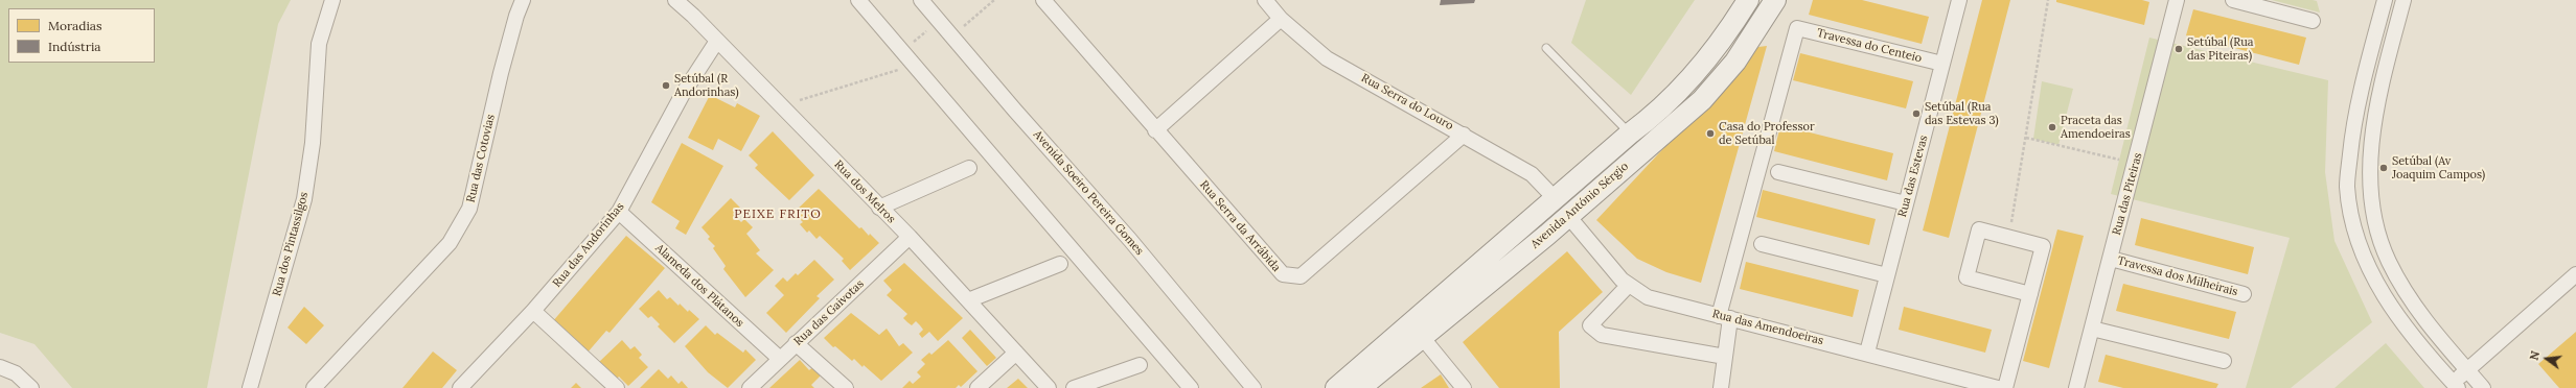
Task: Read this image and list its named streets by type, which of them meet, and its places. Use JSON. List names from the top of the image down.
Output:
{
  "streets": {
    "main road": ["Avenida António Sérgio"],
    "street": [
      "Travessa do Centeio",
      "Rua Serra do Louro",
      "Rua das Cotovias",
      "Rua das Estevas",
      "Rua dos Melros",
      "Avenida Soeiro Pereira Gomes",
      "Rua das Piteiras",
      "Rua Serra da Arrábida",
      "Rua dos Pintassilgos",
      "Rua das Andorinhas",
      "Travessa dos Milheirais",
      "Alameda dos Plátanos",
      "Rua das Gaivotas",
      "Rua das Amendoeiras"
    ]
  },
  "crossings": [
    ["Travessa do Centeio", "Rua das Estevas"],
    ["Travessa do Centeio", "Rua das Amendoeiras"],
    ["Rua Serra do Louro", "Avenida António Sérgio"],
    ["Rua Serra do Louro", "Rua Serra da Arrábida"],
    ["Rua das Estevas", "Rua das Amendoeiras"],
    ["Rua dos Melros", "Rua das Andorinhas"],
    ["Rua dos Melros", "Rua das Gaivotas"],
    ["Rua das Piteiras", "Travessa dos Milheirais"],
    ["Avenida António Sérgio", "Rua das Amendoeiras"],
    ["Rua das Andorinhas", "Alameda dos Plátanos"],
    ["Alameda dos Plátanos", "Rua das Gaivotas"]
  ],
  "districts": ["PEIXE FRITO"],
  "places": [
    "Setúbal (Rua das Piteiras)",
    "Setúbal (R Andorinhas)",
    "Setúbal (Rua das Estevas 3)",
    "Praceta das Amendoeiras",
    "Casa do Professor de Setúbal",
    "Setúbal (Av Joaquim Campos)"
  ],
  "legend": ["Moradias", "Indústria"],
  "north": "left"
}
